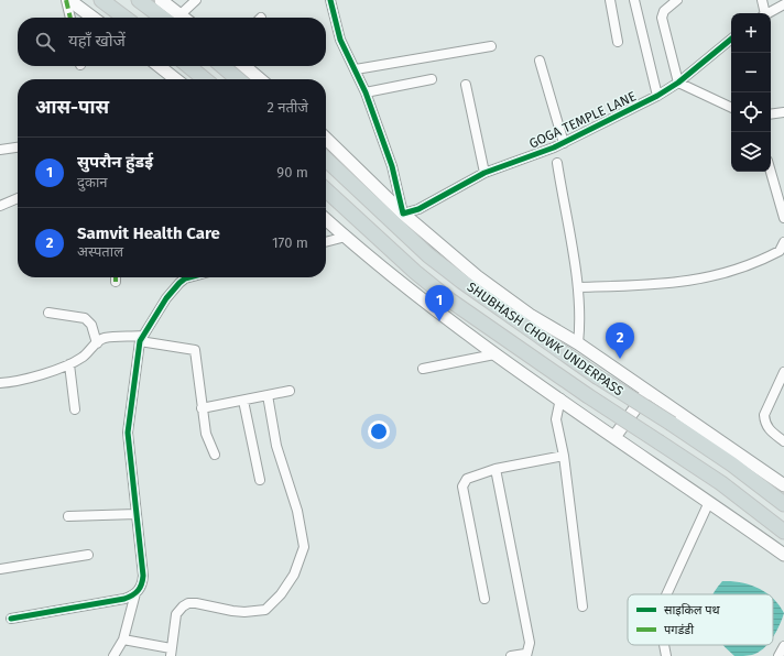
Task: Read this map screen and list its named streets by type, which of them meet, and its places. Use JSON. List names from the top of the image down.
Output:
{
  "streets": {
    "highway": ["SHUBHASH CHOWK UNDERPASS"],
    "street": ["GOGA TEMPLE LANE"]
  },
  "legend": ["साइकिल पथ", "पगडंडी"],
  "page": {
    "map_buttons": ["+", "−"],
    "search": "यहाँ खोजें",
    "heading": ["आस-पास", "2 नतीजे"],
    "list": [
      {
        "mark": "1",
        "name": "सुपरौन हुंडई",
        "note": "दुकान",
        "value": "90 m"
      },
      {
        "mark": "2",
        "name": "Samvit Health Care",
        "note": "अस्पताल",
        "value": "170 m"
      }
    ],
    "pins": ["1", "2"]
  }
}
